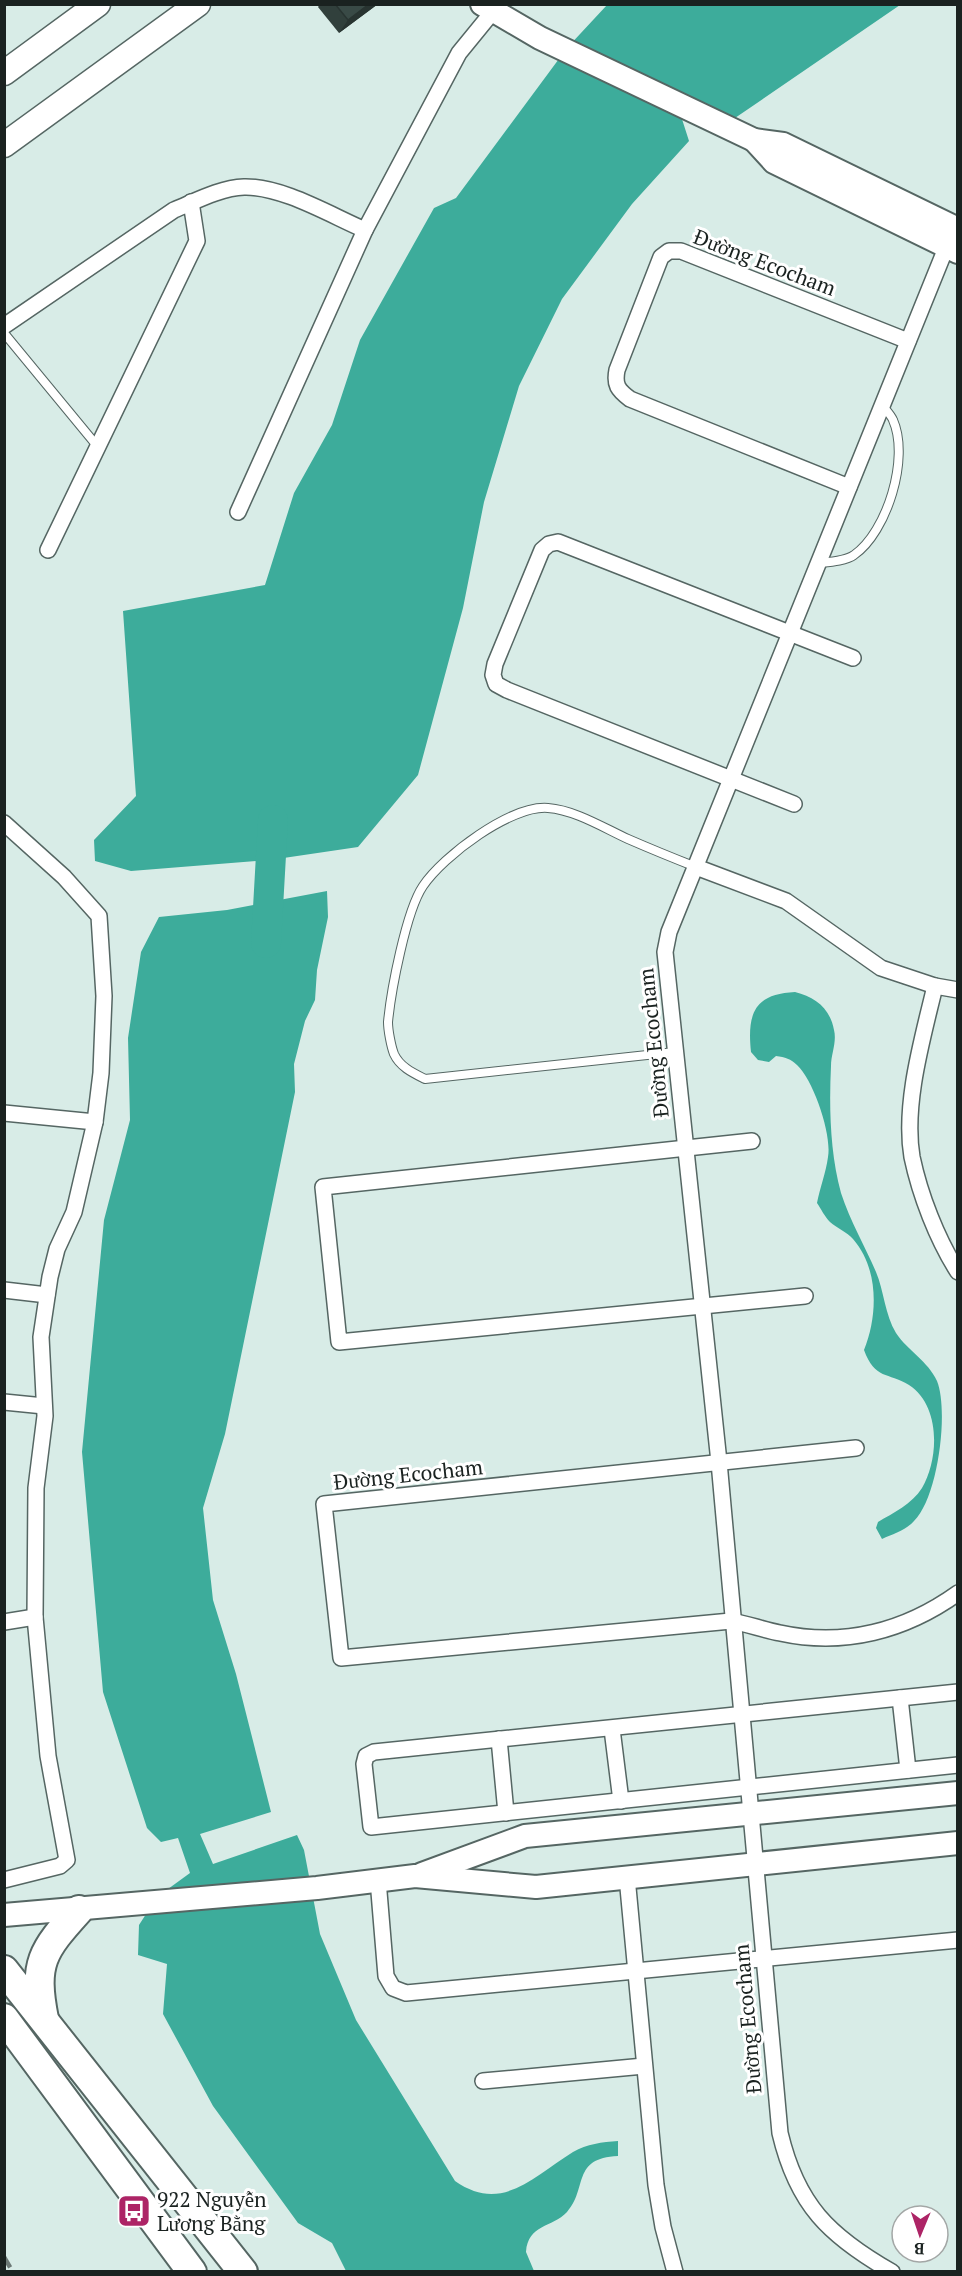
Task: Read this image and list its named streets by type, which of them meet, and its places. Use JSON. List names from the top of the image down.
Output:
{
  "streets": {
    "street": ["Đường Ecocham"]
  },
  "places": {
    "bus stop": ["922 Nguyễn Lương Bằng"]
  },
  "north": "bottom"
}
